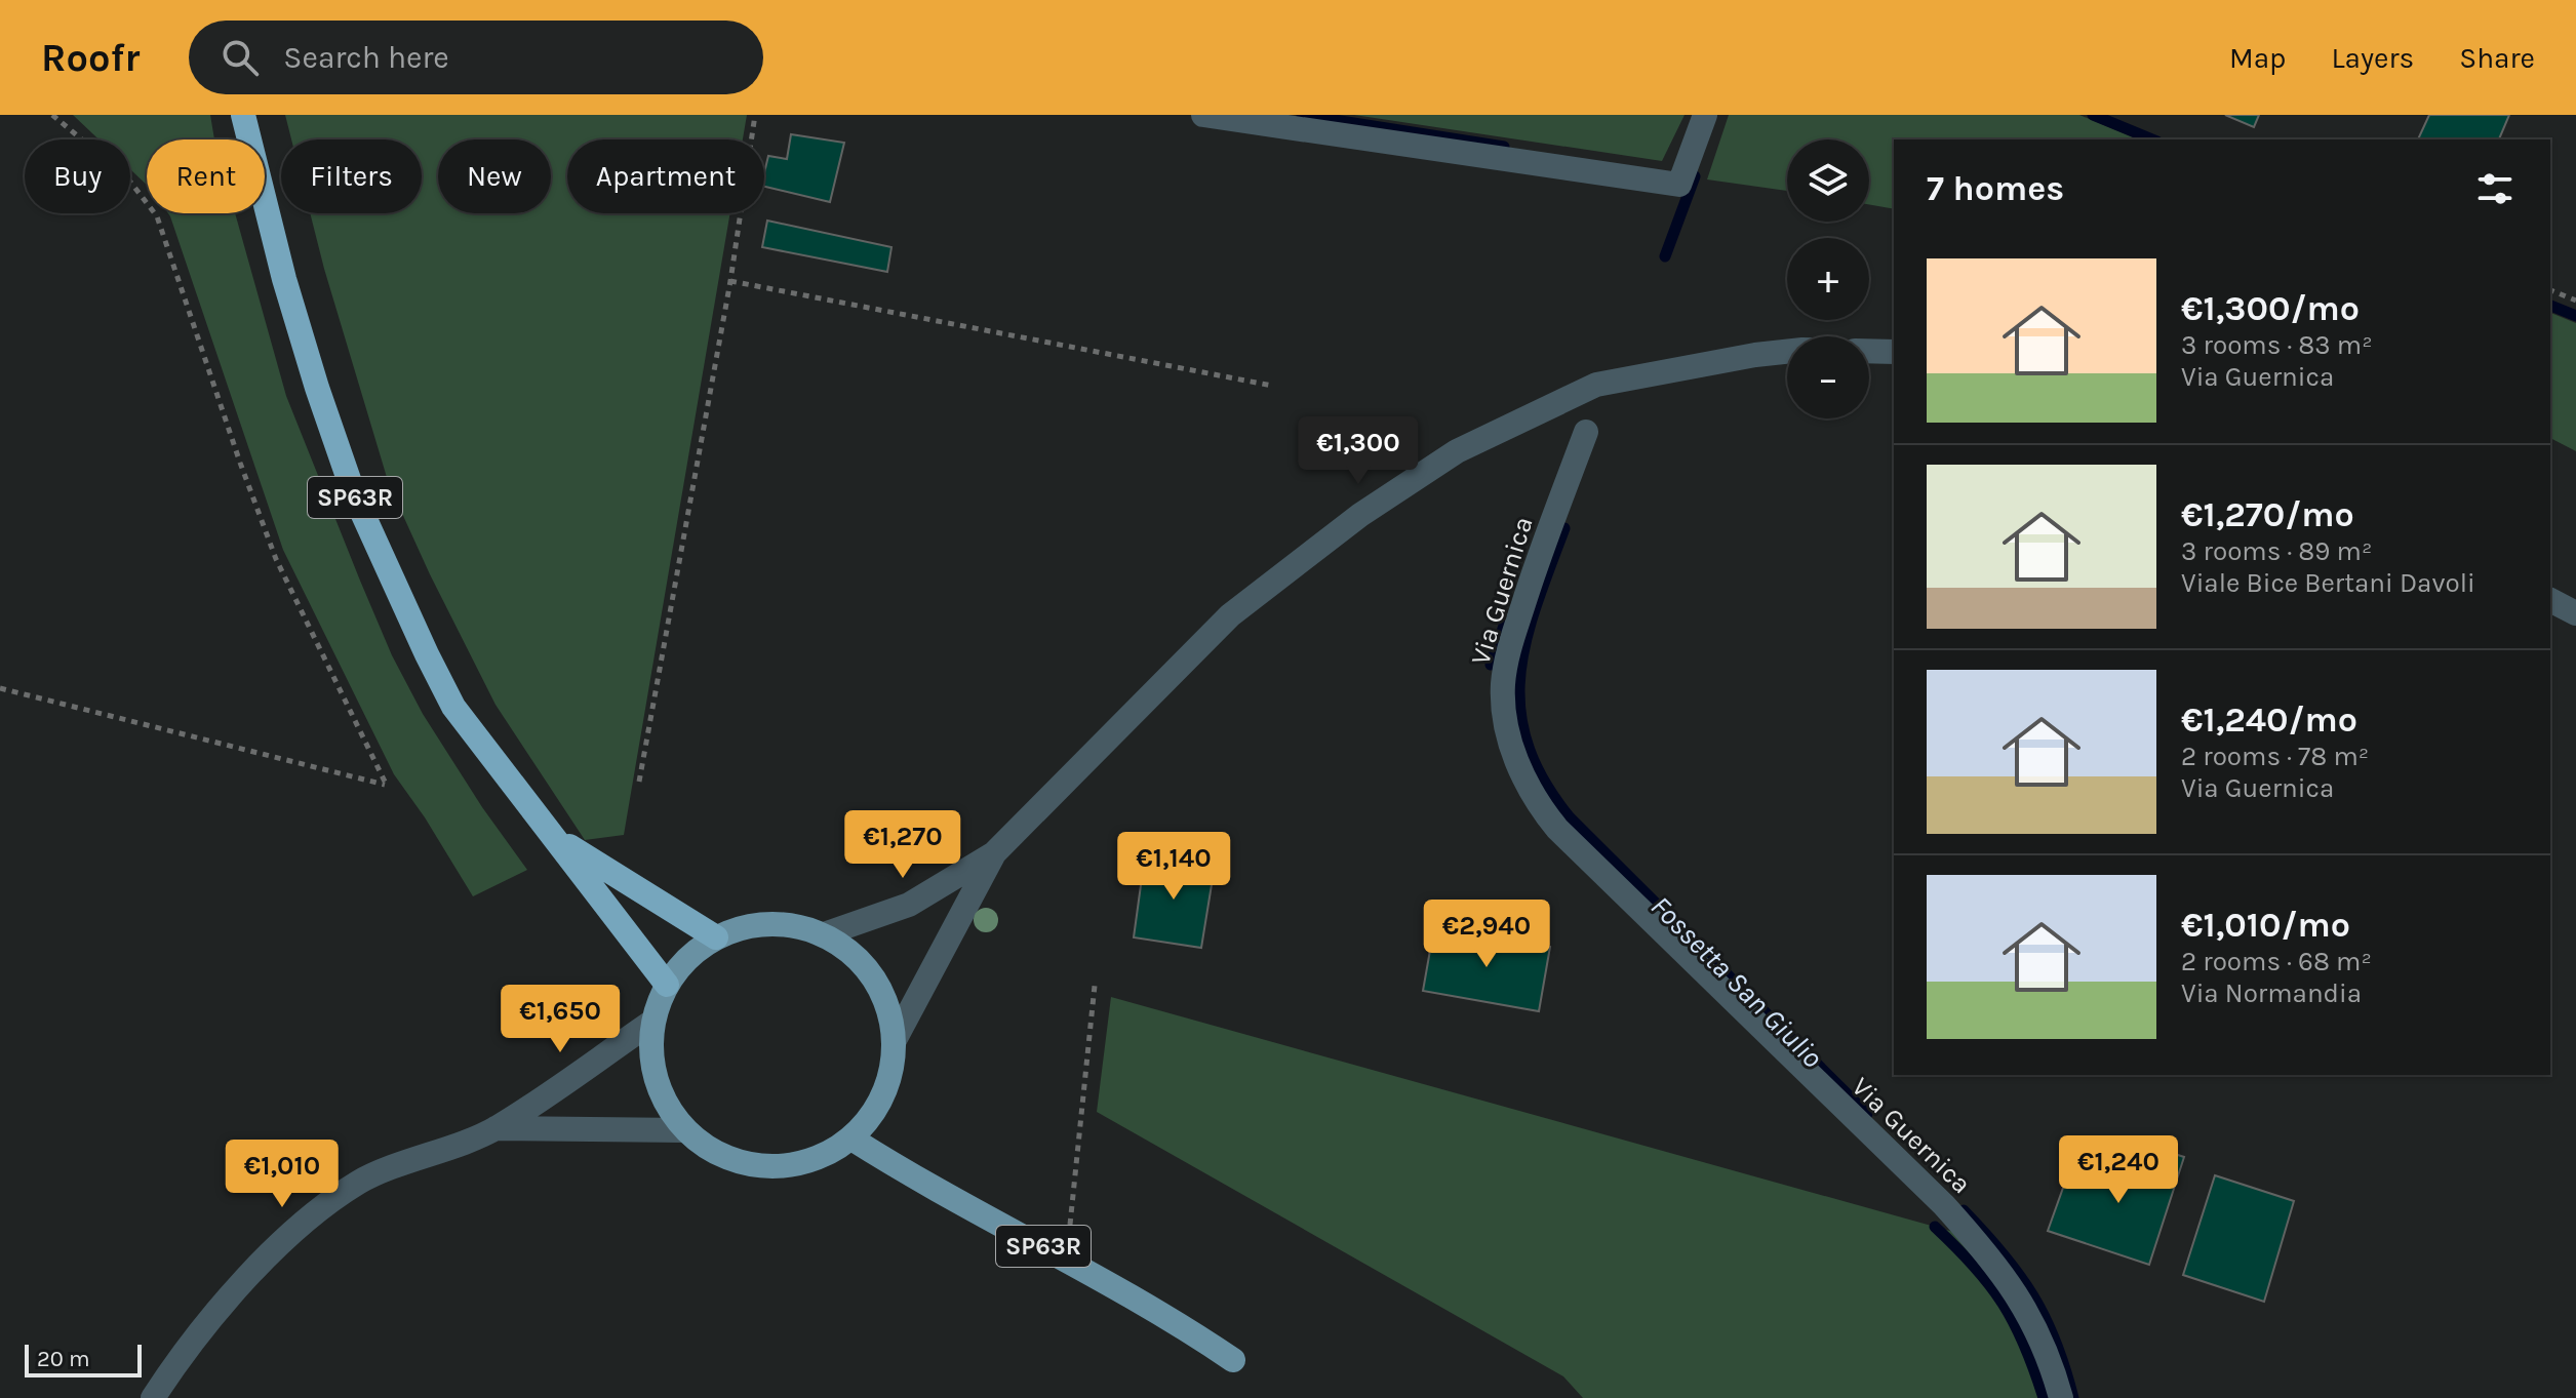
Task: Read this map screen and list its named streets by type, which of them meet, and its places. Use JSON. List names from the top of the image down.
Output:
{
  "streets": {
    "highway": ["SP63R"],
    "street": ["Via Guernica"]
  },
  "water": ["Fossetta San Giulio"],
  "scale_bar": "20 m",
  "page": {
    "header": "Roofr",
    "search": "Search here",
    "nav": ["Map", "Layers", "Share"],
    "map_buttons": ["+", "−"],
    "chip": [
      "Buy",
      "Rent",
      "Filters",
      "New",
      "Apartment"
    ],
    "heading": "7 homes",
    "list": [
      {
        "name": "€1,300/mo",
        "note": "3 rooms · 83 m² · Via Guernica"
      },
      {
        "name": "€1,270/mo",
        "note": "3 rooms · 89 m² · Viale Bice Bertani Davoli"
      },
      {
        "name": "€1,240/mo",
        "note": "2 rooms · 78 m² · Via Guernica"
      },
      {
        "name": "€1,010/mo",
        "note": "2 rooms · 68 m² · Via Normandia"
      }
    ],
    "price": [
      "€1,300",
      "€1,270",
      "€1,140",
      "€2,940",
      "€1,650",
      "€1,240",
      "€1,010"
    ],
    "scale": "20 m"
  }
}
